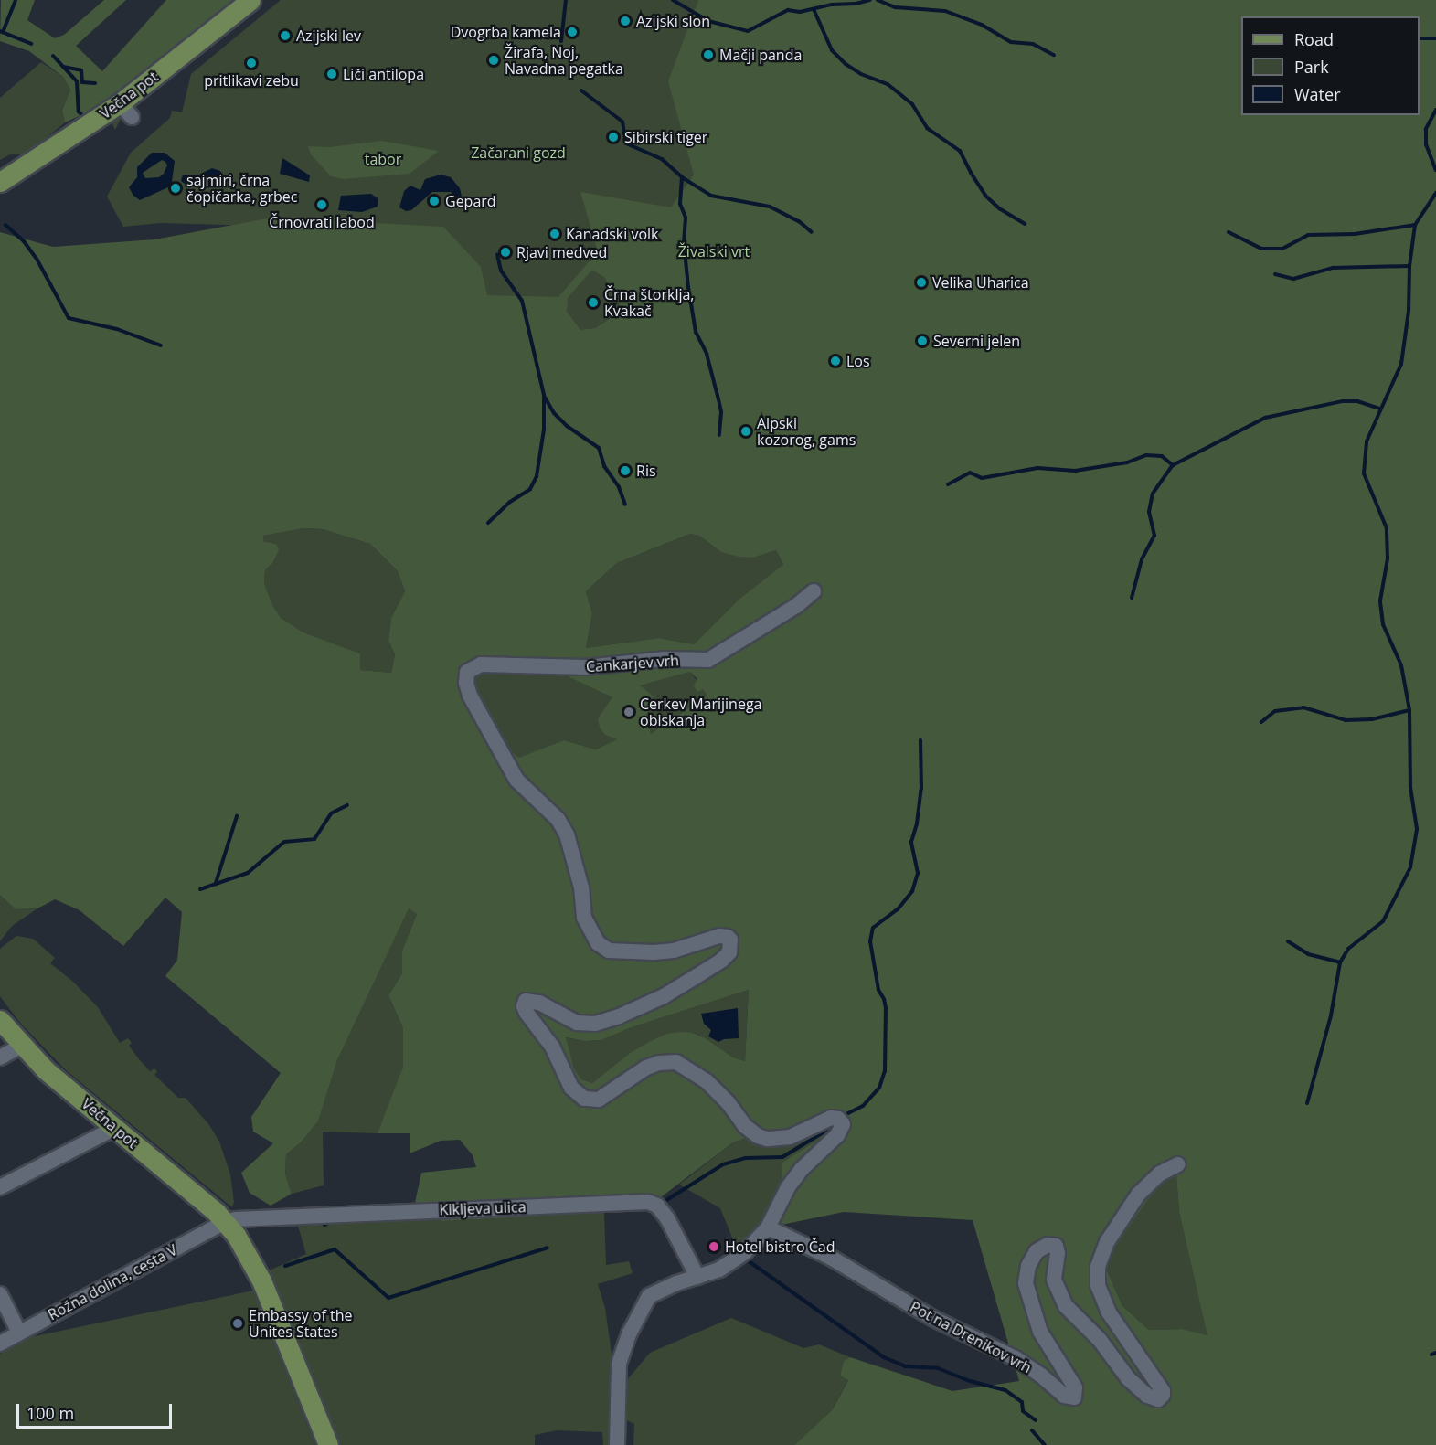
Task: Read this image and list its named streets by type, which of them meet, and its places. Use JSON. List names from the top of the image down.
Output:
{
  "streets": {
    "main road": ["Večna pot"],
    "street": [
      "Cankarjev vrh",
      "Kikljeva ulica",
      "Rožna dolina, cesta V",
      "Pot na Drenikov vrh"
    ]
  },
  "crossings": [
    ["Večna pot", "Kikljeva ulica"],
    ["Večna pot", "Rožna dolina, cesta V"],
    ["Cankarjev vrh", "Pot na Drenikov vrh"],
    ["Kikljeva ulica", "Rožna dolina, cesta V"]
  ],
  "parks": ["Začarani gozd", "tabor", "Živalski vrt"],
  "places": [
    "Azijski slon",
    "Dvogrba kamela",
    "Azijski lev",
    "Mačji panda",
    "Žirafa, Noj, Navadna pegatka",
    "pritlikavi zebu",
    "Liči antilopa",
    "Sibirski tiger",
    "sajmiri, črna čopičarka, grbec",
    "Gepard",
    "Črnovrati labod",
    "Kanadski volk",
    "Rjavi medved",
    "Velika Uharica",
    "Črna štorklja, Kvakač",
    "Severni jelen",
    "Los",
    "Alpski kozorog, gams",
    "Ris",
    "Cerkev Marijinega obiskanja",
    "Hotel bistro Čad",
    "Embassy of the Unites States"
  ],
  "legend": ["Road", "Park", "Water"],
  "scale_bar": "100 m"
}
